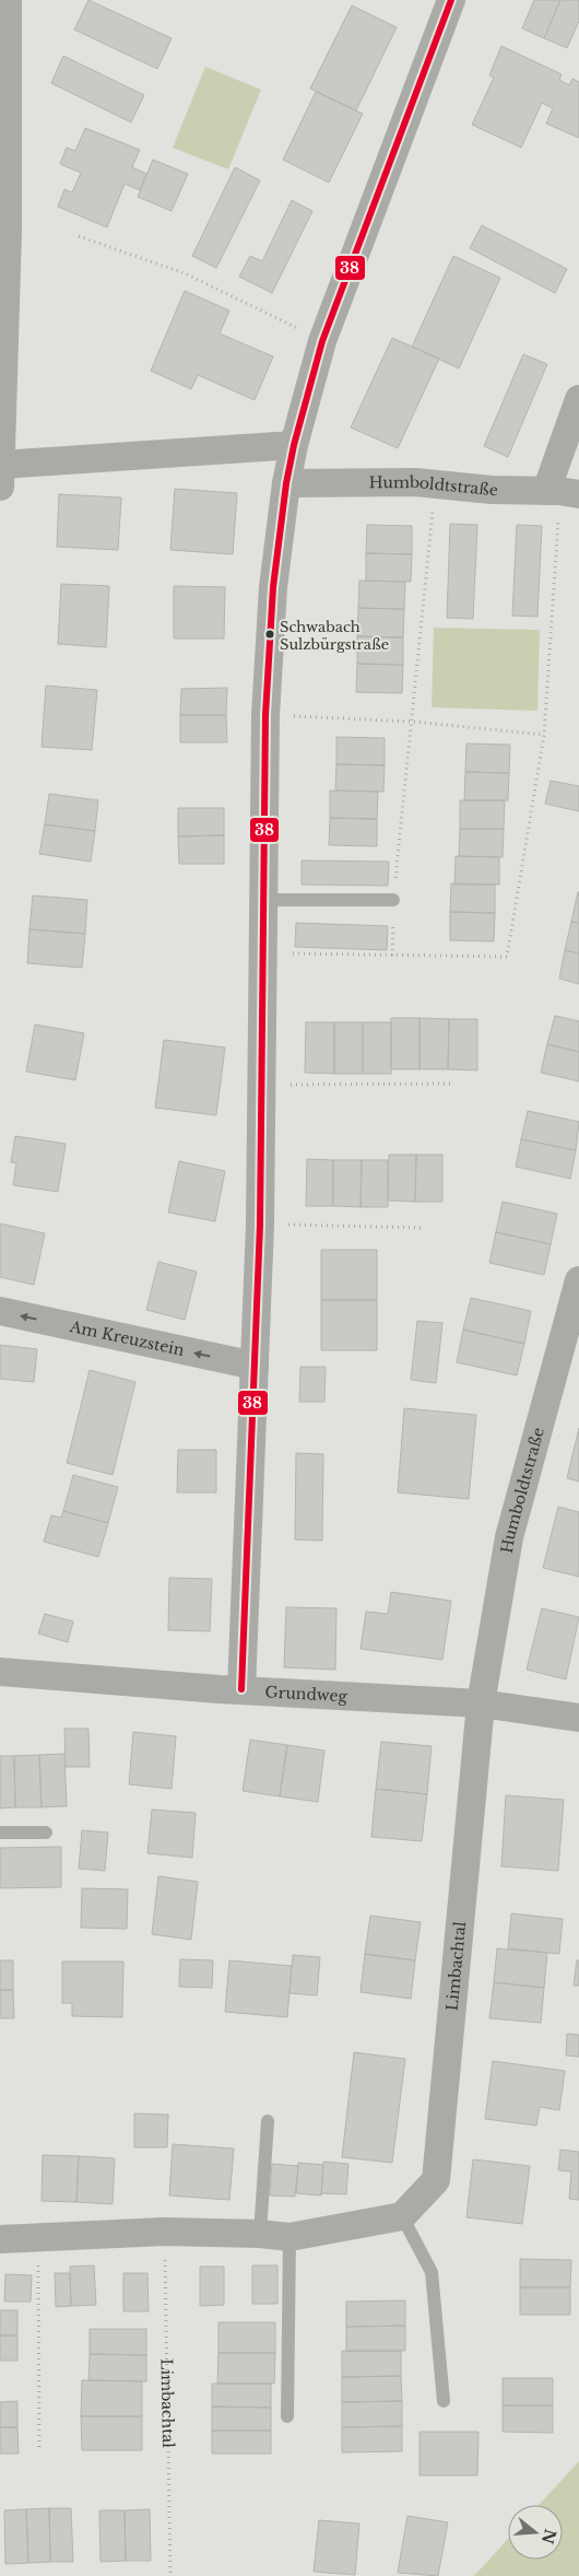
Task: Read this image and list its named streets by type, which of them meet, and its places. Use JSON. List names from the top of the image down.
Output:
{
  "streets": {
    "street": [
      "Humboldtstraße",
      "Am Kreuzstein",
      "Grundweg",
      "Limbachtal"
    ]
  },
  "crossings": [
    ["Humboldtstraße", "Grundweg"],
    ["Humboldtstraße", "Limbachtal"],
    ["Grundweg", "Limbachtal"]
  ],
  "one_way": ["Am Kreuzstein"],
  "places": ["Schwabach Sulzbürgstraße"],
  "lines": ["transit line 38"],
  "north": "right"
}
